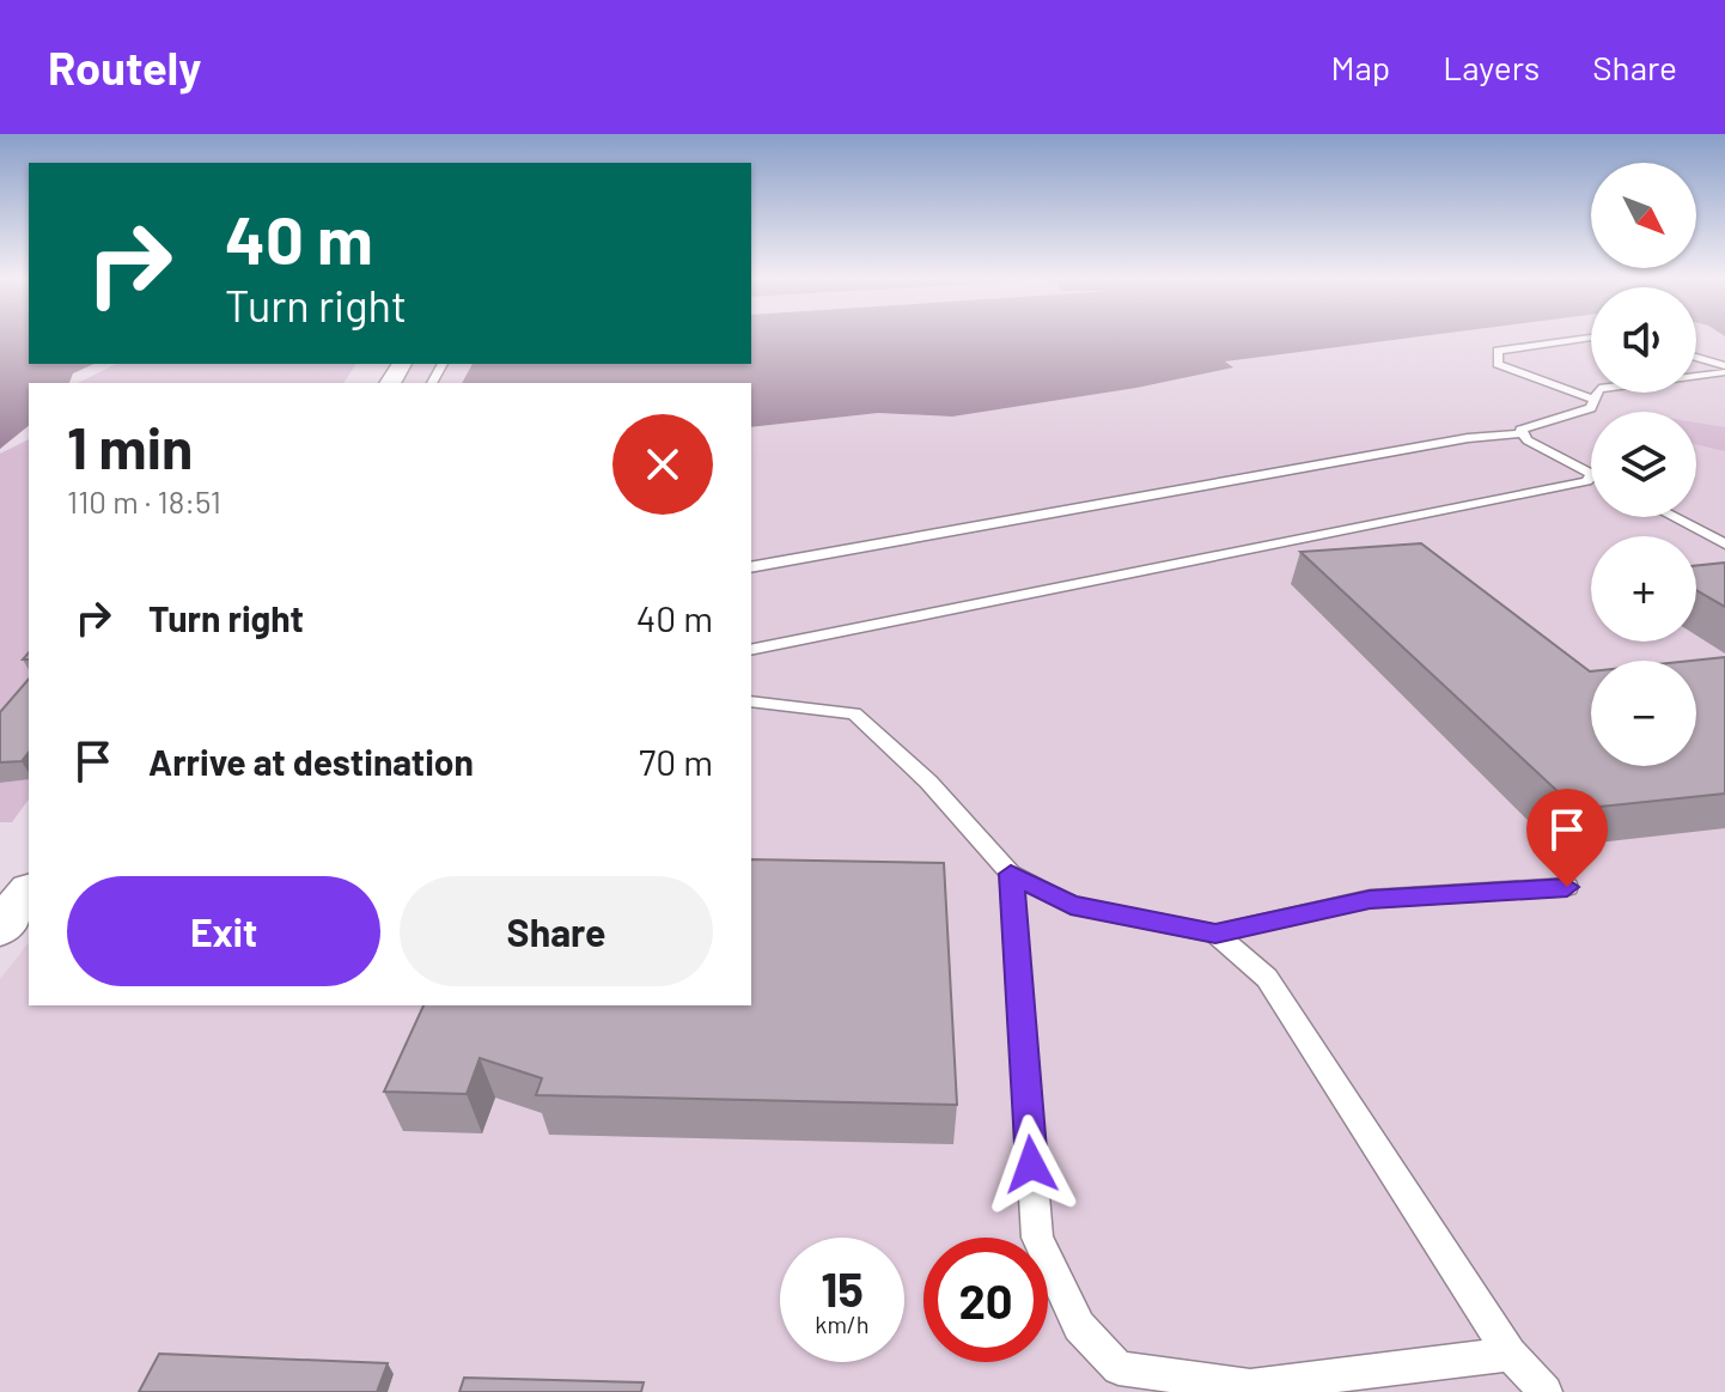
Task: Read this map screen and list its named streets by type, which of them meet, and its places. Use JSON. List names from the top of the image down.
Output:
{
  "north": "bottom right",
  "page": {
    "header": "Routely",
    "nav": ["Map", "Layers", "Share"],
    "map_buttons": ["+", "−"],
    "turn": ["40 m", "Turn right"],
    "heading": ["1 min", "110 m · 18:51"],
    "list": [
      {
        "name": "Turn right",
        "value": "40 m"
      },
      {
        "name": "Arrive at destination",
        "value": "70 m"
      }
    ],
    "buttons": ["Exit", "Share"],
    "speed": "15 km/h",
    "limit": "20"
  }
}
